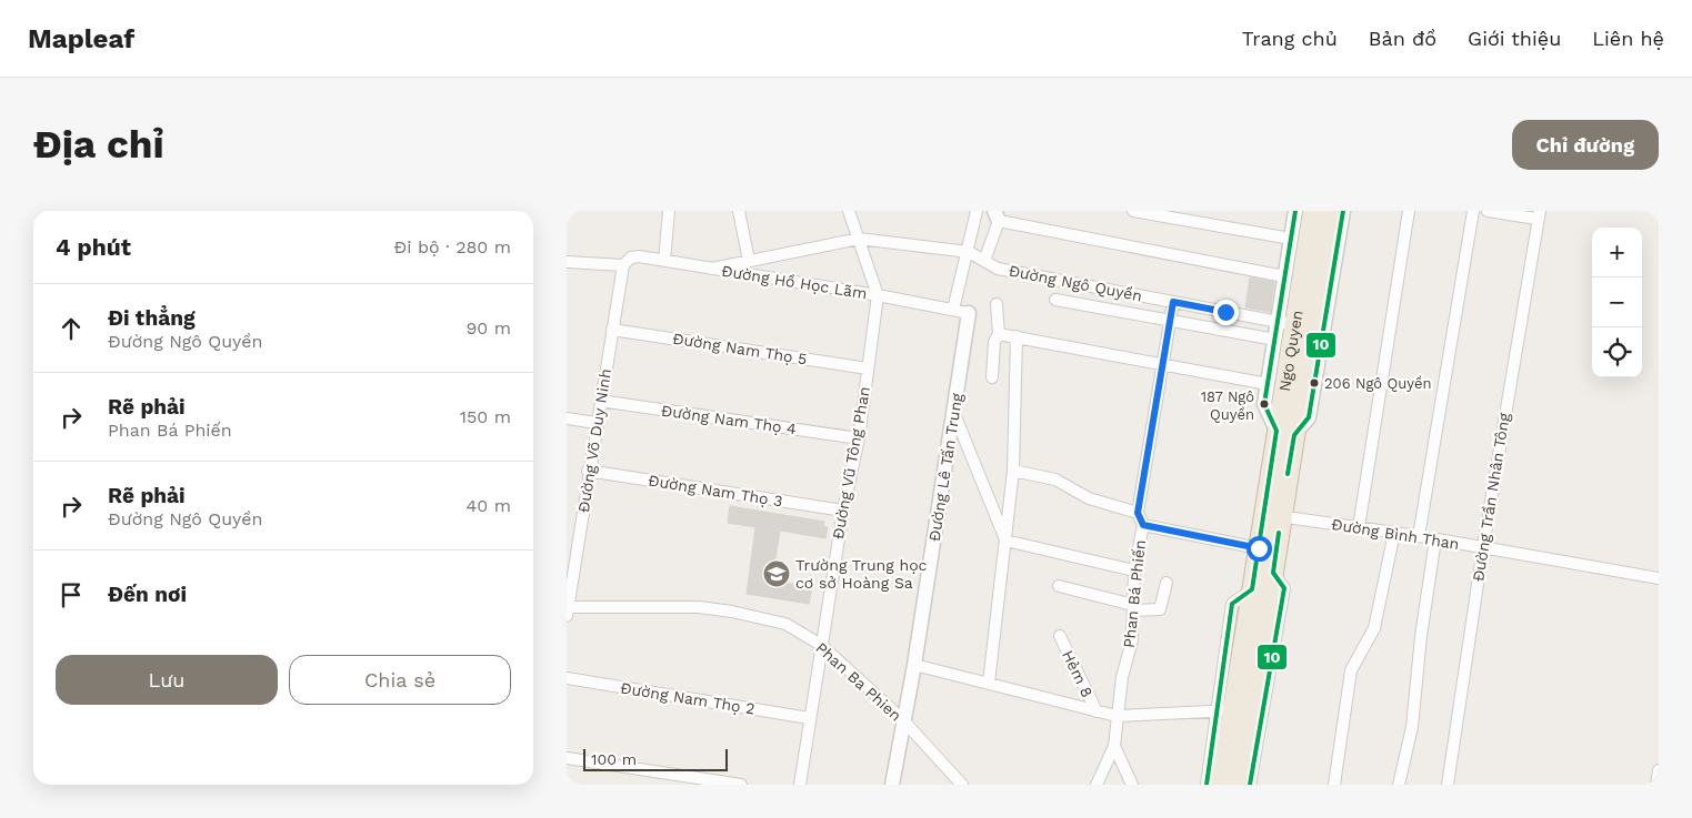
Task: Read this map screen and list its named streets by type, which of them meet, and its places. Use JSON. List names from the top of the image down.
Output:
{
  "streets": {
    "highway": ["Ngo Quyen"],
    "street": [
      "Đường Hồ Học Lãm",
      "Đường Ngô Quyền",
      "Đường Nam Thọ 5",
      "Đường Nam Thọ 4",
      "Đường Võ Duy Ninh",
      "Đường Vũ Tông Phan",
      "Đường Lê Tấn Trung",
      "Đường Nam Thọ 3",
      "Đường Trần Nhân Tông",
      "Đường Bình Than",
      "Phan Bá Phiến",
      "Hẻm 8",
      "Phan Ba Phien",
      "Đường Nam Thọ 2"
    ]
  },
  "crossings": [
    ["Đường Hồ Học Lãm", "Đường Ngô Quyền"],
    ["Đường Hồ Học Lãm", "Đường Võ Duy Ninh"],
    ["Đường Hồ Học Lãm", "Đường Vũ Tông Phan"],
    ["Đường Hồ Học Lãm", "Đường Lê Tấn Trung"],
    ["Đường Ngô Quyền", "Ngo Quyen"],
    ["Đường Ngô Quyền", "Đường Vũ Tông Phan"],
    ["Đường Nam Thọ 5", "Đường Võ Duy Ninh"],
    ["Đường Nam Thọ 5", "Đường Vũ Tông Phan"],
    ["Ngo Quyen", "Đường Bình Than"],
    ["Đường Nam Thọ 4", "Đường Võ Duy Ninh"],
    ["Đường Nam Thọ 4", "Đường Vũ Tông Phan"],
    ["Đường Võ Duy Ninh", "Đường Nam Thọ 3"],
    ["Đường Võ Duy Ninh", "Phan Ba Phien"],
    ["Đường Vũ Tông Phan", "Đường Nam Thọ 3"],
    ["Đường Vũ Tông Phan", "Phan Ba Phien"],
    ["Đường Vũ Tông Phan", "Đường Nam Thọ 2"],
    ["Đường Lê Tấn Trung", "Phan Ba Phien"],
    ["Đường Trần Nhân Tông", "Đường Bình Than"]
  ],
  "places": {
    "other": ["206 Ngô Quyền", "187 Ngô Quyền"],
    "school or university": ["Trường Trung học cơ sở Hoàng Sa"]
  },
  "lines": ["transit line 10"],
  "scale_bar": "100 m",
  "page": {
    "header": "Mapleaf",
    "nav": [
      "Trang chủ",
      "Bản đồ",
      "Giới thiệu",
      "Liên hệ"
    ],
    "buttons": [
      "Chỉ đường",
      ["Lưu", "Chia sẻ"]
    ],
    "title": "Địa chỉ",
    "heading": ["4 phút", "Đi bộ · 280 m"],
    "map_buttons": ["+", "−"],
    "list": [
      ["Đi thẳng", "Đường Ngô Quyền", "90 m"],
      ["Rẽ phải", "Phan Bá Phiến", "150 m"],
      ["Rẽ phải", "Đường Ngô Quyền", "40 m"],
      "Đến nơi"
    ],
    "scale": "100 m"
  }
}
